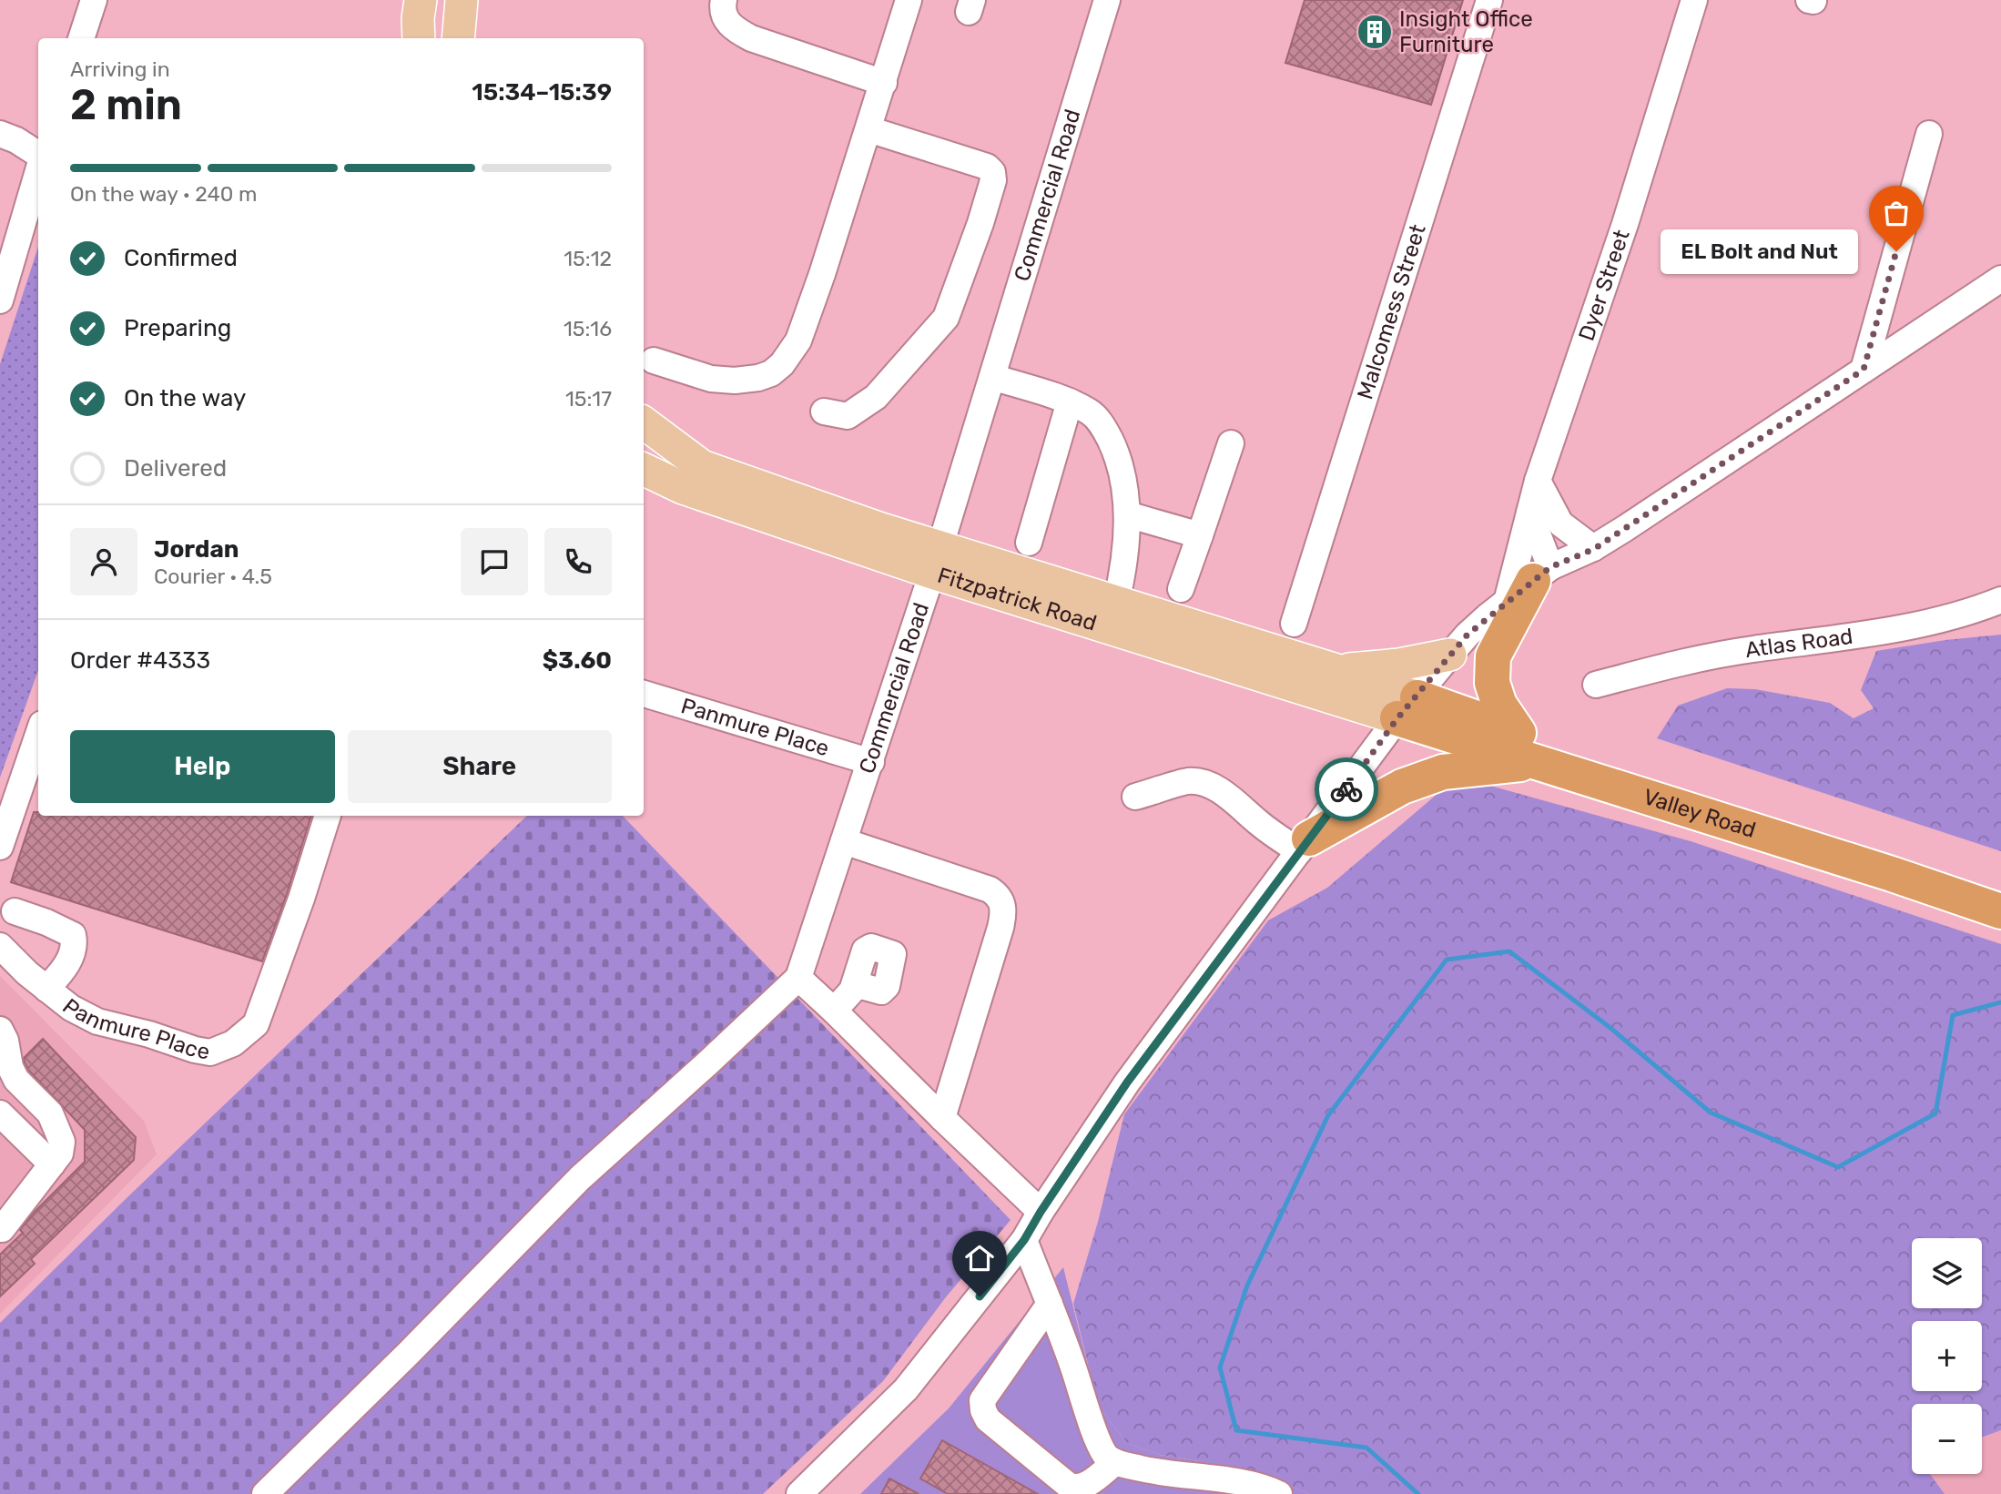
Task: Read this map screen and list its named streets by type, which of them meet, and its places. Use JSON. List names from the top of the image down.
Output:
{
  "streets": {
    "highway": ["Valley Road"],
    "main road": ["Fitzpatrick Road"],
    "street": [
      "Commercial Road",
      "Dyer Street",
      "Malcomess Street",
      "Atlas Road",
      "Panmure Place"
    ]
  },
  "crossings": [
    ["Commercial Road", "Fitzpatrick Road"],
    ["Commercial Road", "Panmure Place"],
    ["Fitzpatrick Road", "Valley Road"]
  ],
  "places": {
    "building": ["Insight Office Furniture"],
    "other": ["EL Bolt and Nut"]
  },
  "page": {
    "heading": ["2 min", "Arriving in", "15:34–15:39"],
    "panel": [
      "Jordan",
      "Courier · 4.5",
      "Order #4333",
      "$3.60"
    ],
    "bar": "On the way · 240 m",
    "list": [
      ["Confirmed", "15:12"],
      ["Preparing", "15:16"],
      ["On the way", "15:17"],
      "Delivered"
    ],
    "bubble": "EL Bolt and Nut",
    "buttons": ["Help", "Share"],
    "map_buttons": ["+", "−"]
  }
}
